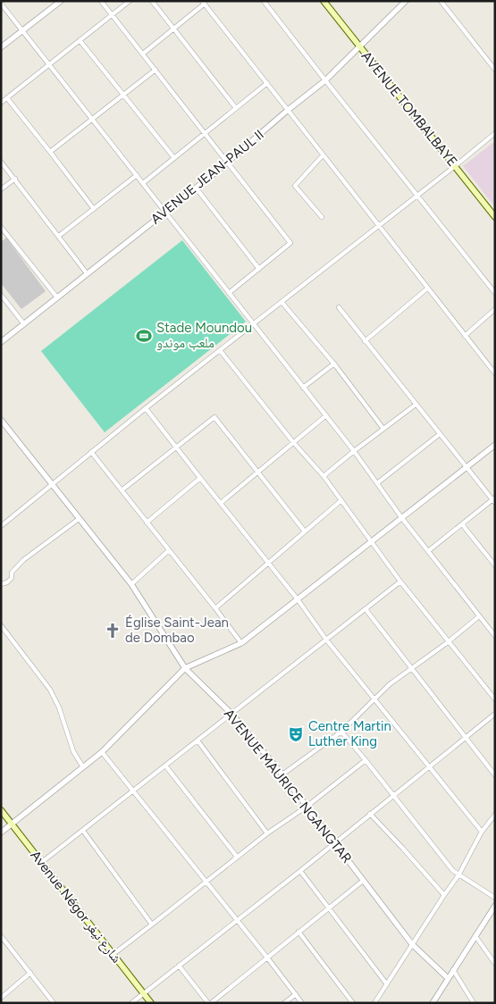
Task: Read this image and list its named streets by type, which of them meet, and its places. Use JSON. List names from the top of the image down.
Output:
{
  "streets": {
    "main road": ["AVENUE TOMBALBAYE", "Avenue Négor شارع نيغر"],
    "street": ["AVENUE JEAN-PAUL II", "AVENUE MAURICE NGANGTAR"]
  },
  "crossings": [
    ["AVENUE TOMBALBAYE", "AVENUE JEAN-PAUL II"]
  ],
  "places": {
    "sports": ["Stade Moundou ملعب موندو"],
    "church": ["Église Saint-Jean de Dombao"],
    "theatre": ["Centre Martin Luther King"]
  }
}
